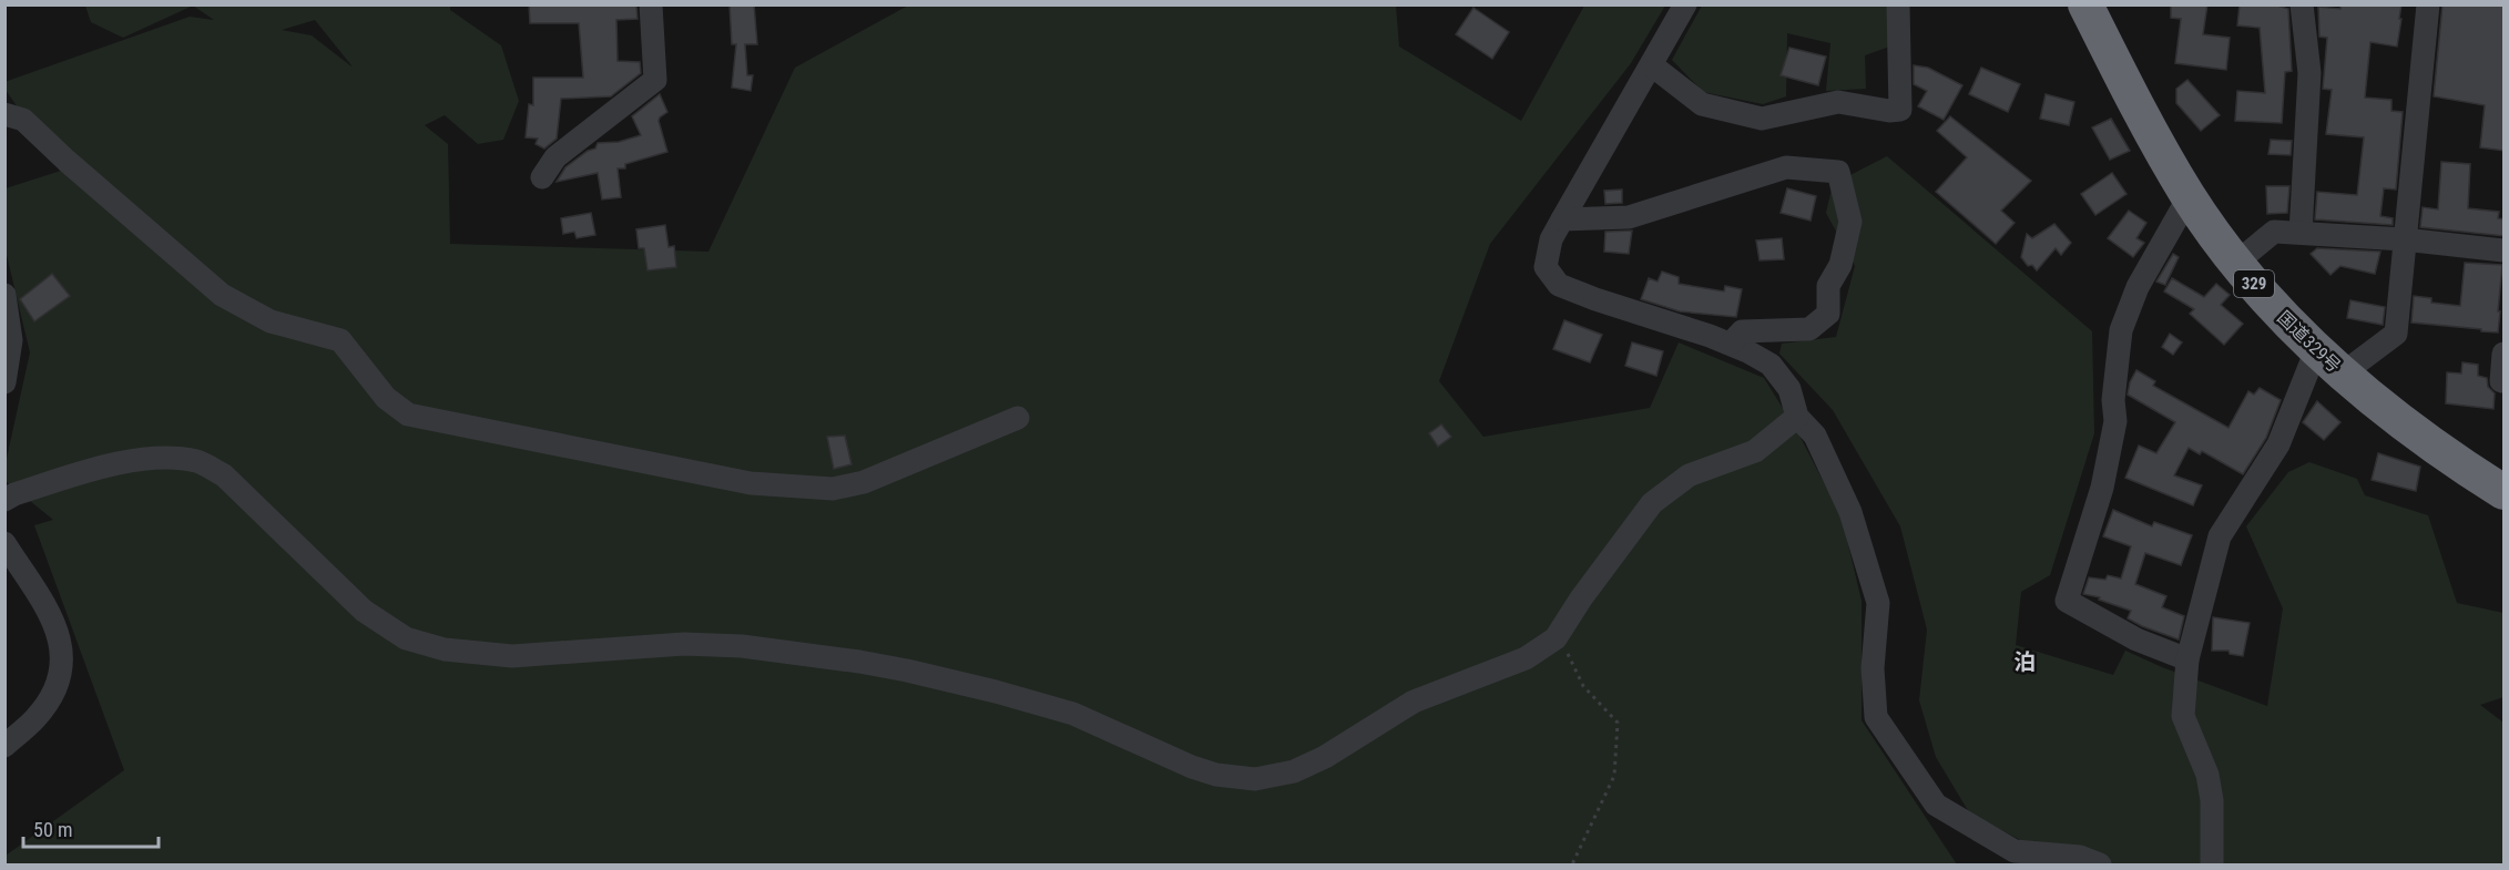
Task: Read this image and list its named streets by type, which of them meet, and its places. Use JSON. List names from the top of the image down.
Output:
{
  "streets": {
    "highway": ["329", "国道329号"]
  },
  "districts": ["泊"],
  "scale_bar": "50 m"
}
